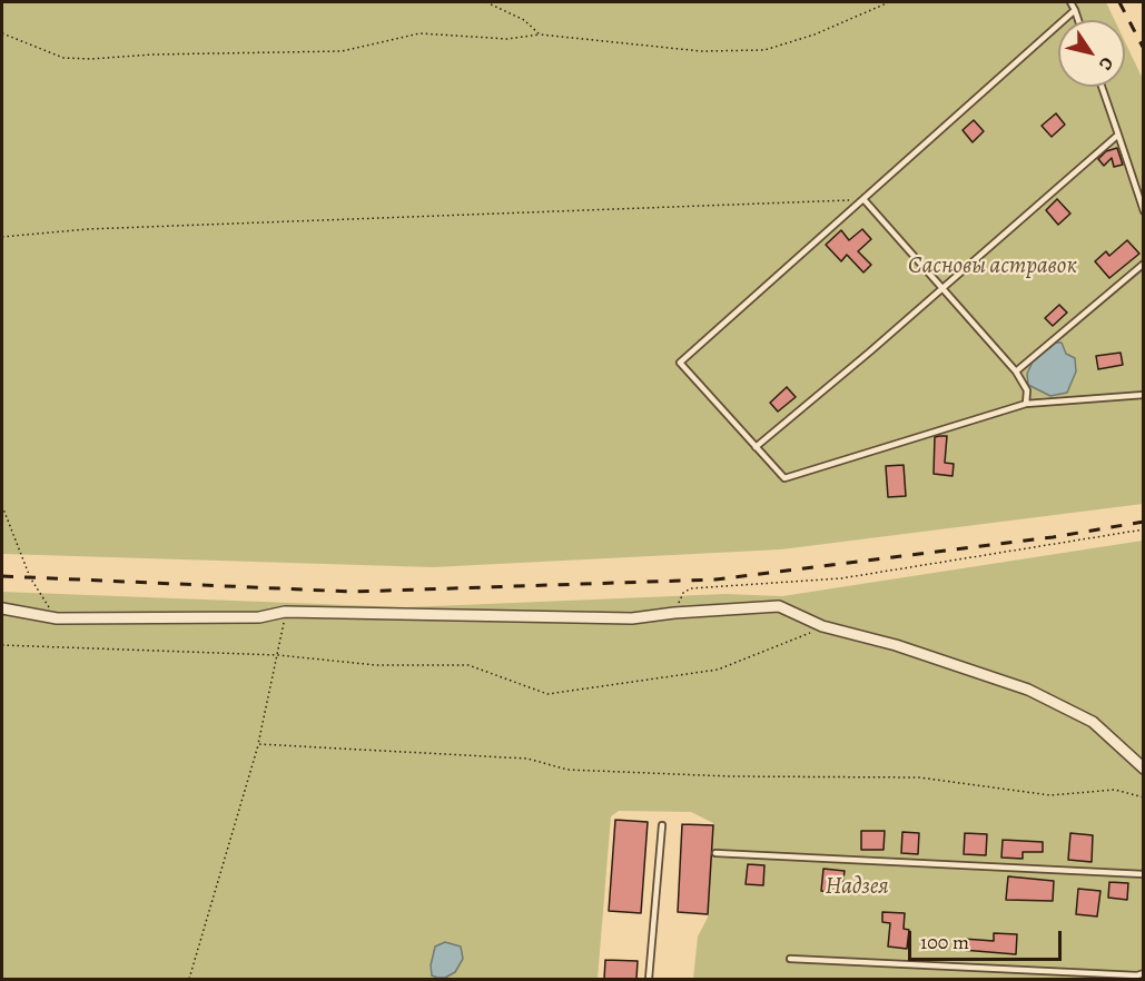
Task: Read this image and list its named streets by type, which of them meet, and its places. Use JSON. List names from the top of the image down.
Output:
{
  "parks": ["Сасновы астравок", "Надзея"],
  "scale_bar": "100 m",
  "north": "bottom right"
}
